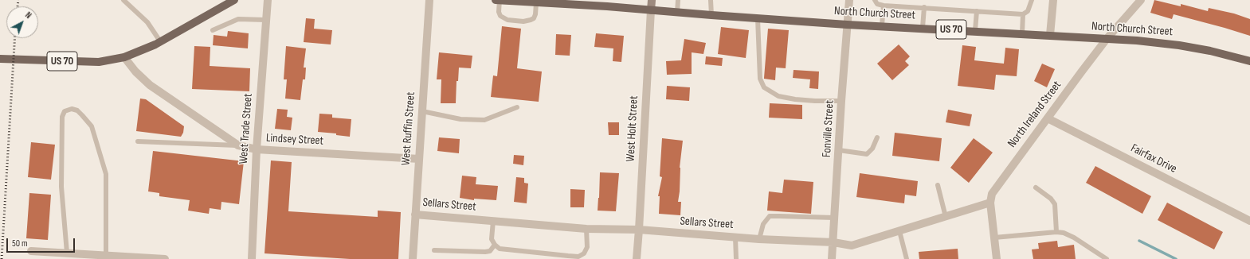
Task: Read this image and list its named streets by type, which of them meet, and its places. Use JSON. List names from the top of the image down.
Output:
{
  "streets": {
    "main road": ["North Church Street", "US 70", "West Holt Street"],
    "street": [
      "North Ireland Street",
      "West Trade Street",
      "West Ruffin Street",
      "Fonville Street",
      "Lindsey Street",
      "Fairfax Drive",
      "Sellars Street"
    ]
  },
  "crossings": [
    ["North Church Street", "North Ireland Street"],
    ["North Church Street", "West Holt Street"],
    ["North Church Street", "Fonville Street"],
    ["US 70", "Lindsey Street"],
    ["North Ireland Street", "Fairfax Drive"],
    ["North Ireland Street", "Sellars Street"],
    ["West Trade Street", "Lindsey Street"],
    ["West Ruffin Street", "Lindsey Street"],
    ["West Ruffin Street", "Sellars Street"],
    ["West Holt Street", "Sellars Street"],
    ["Fonville Street", "Sellars Street"]
  ],
  "scale_bar": "50 m",
  "north": "top right"
}
